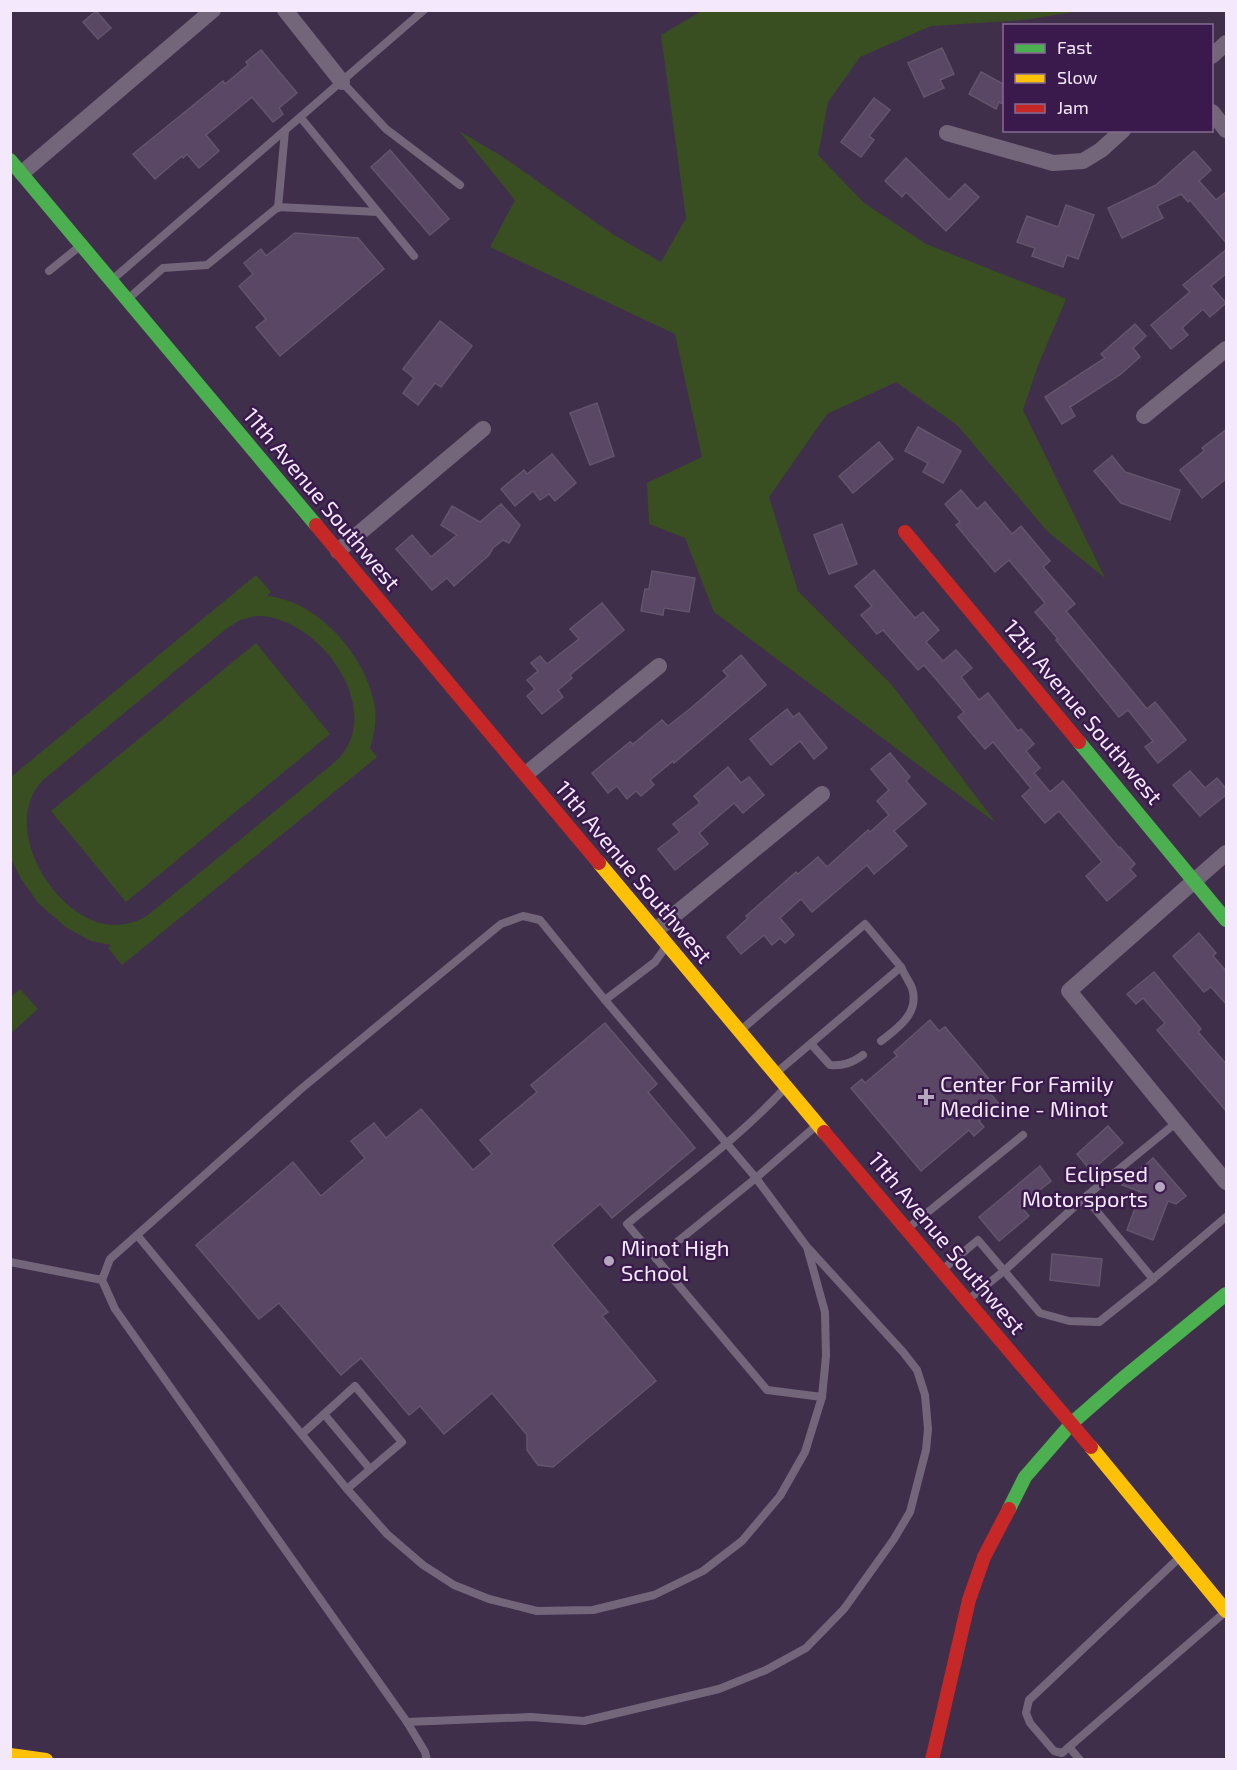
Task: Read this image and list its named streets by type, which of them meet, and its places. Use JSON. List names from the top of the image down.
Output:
{
  "streets": {
    "street": ["11th Avenue Southwest", "12th Avenue Southwest"]
  },
  "places": {
    "health": ["Center For Family Medicine - Minot"],
    "other": ["Eclipsed Motorsports", "Minot High School"]
  },
  "legend": ["Fast", "Slow", "Jam"]
}
